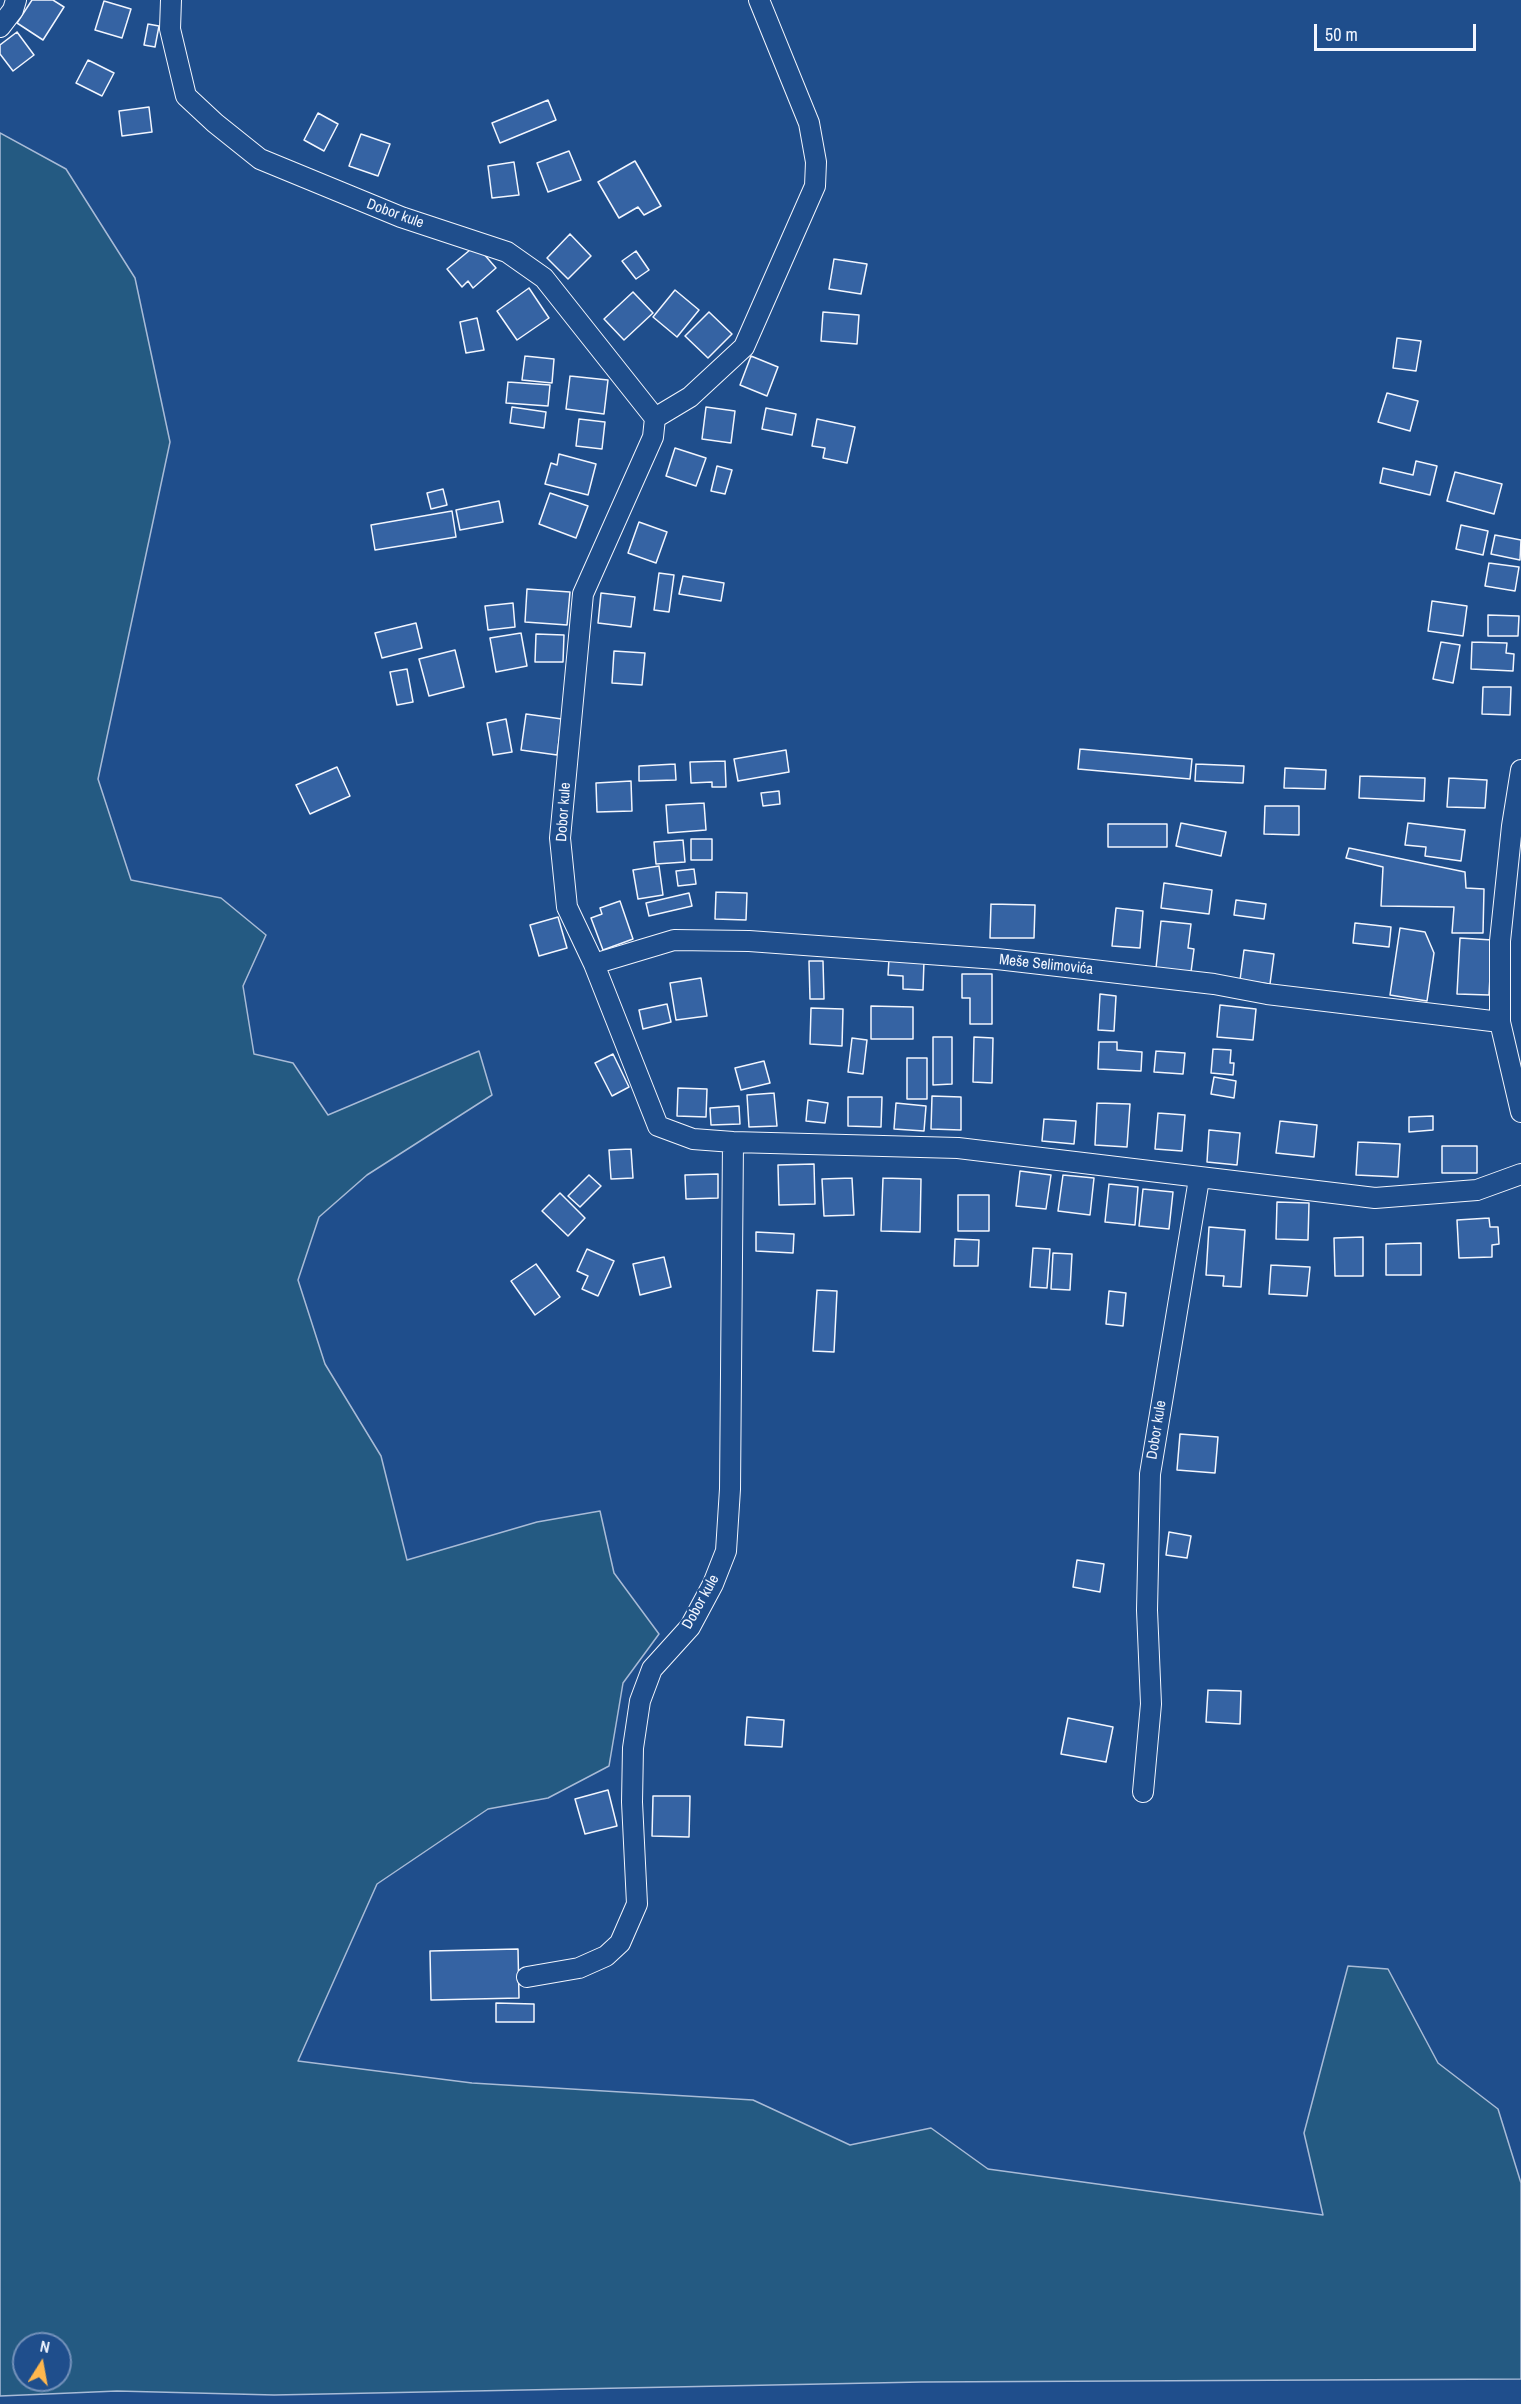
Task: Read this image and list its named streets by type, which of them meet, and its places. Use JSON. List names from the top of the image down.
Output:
{
  "streets": {
    "street": ["Dobor kule", "Meše Selimovića"]
  },
  "crossings": [
    ["Dobor kule", "Meše Selimovića"]
  ],
  "scale_bar": "50 m",
  "north": "top"
}
